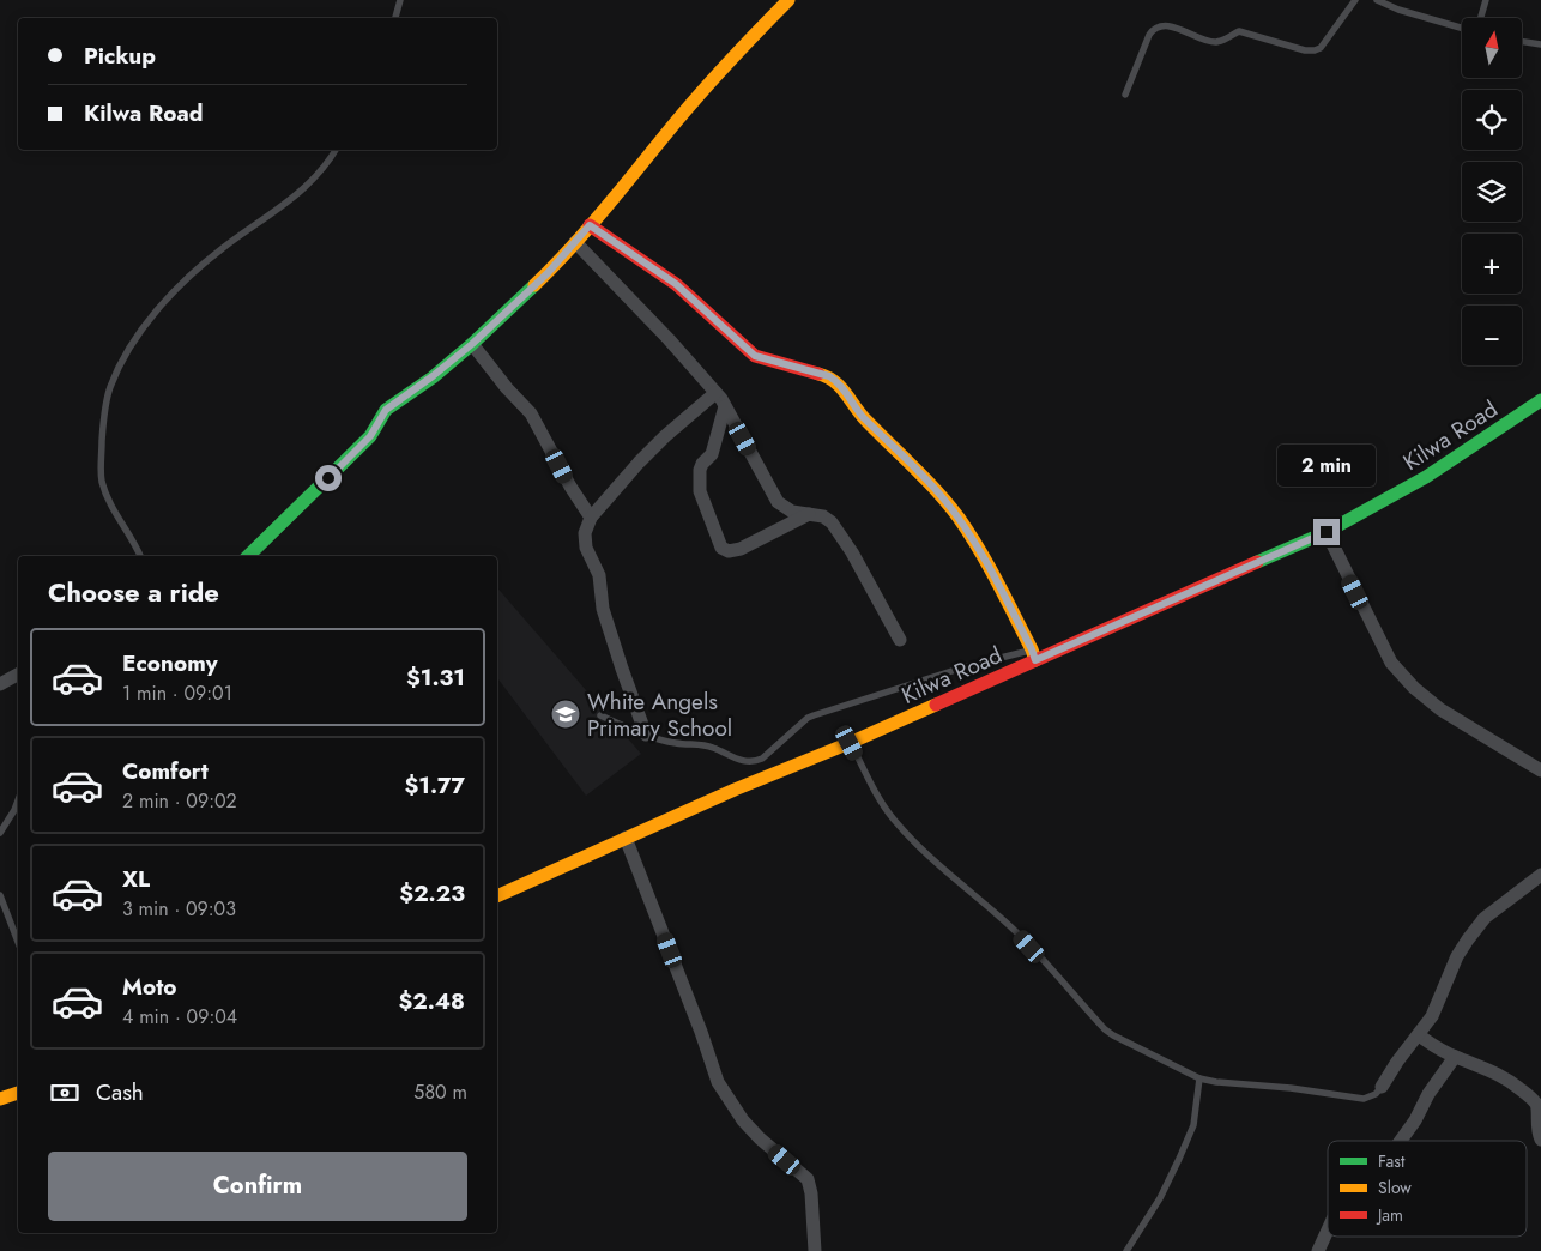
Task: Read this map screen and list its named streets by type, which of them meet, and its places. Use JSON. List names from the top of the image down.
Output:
{
  "streets": {
    "main road": ["Kilwa Road"]
  },
  "places": {
    "school or university": ["White Angels Primary School"]
  },
  "legend": ["Fast", "Slow", "Jam"],
  "north": "top",
  "page": {
    "map_buttons": ["+", "−"],
    "banner": ["Pickup", "Kilwa Road"],
    "bubble": "2 min",
    "heading": "Choose a ride",
    "list": [
      {
        "name": "Economy",
        "note": "1 min · 09:01",
        "value": "$1.31"
      },
      {
        "name": "Comfort",
        "note": "2 min · 09:02",
        "value": "$1.77"
      },
      {
        "name": "XL",
        "note": "3 min · 09:03",
        "value": "$2.23"
      },
      {
        "name": "Moto",
        "note": "4 min · 09:04",
        "value": "$2.48"
      }
    ],
    "pay": ["Cash", "580 m"],
    "buttons": "Confirm"
  }
}
